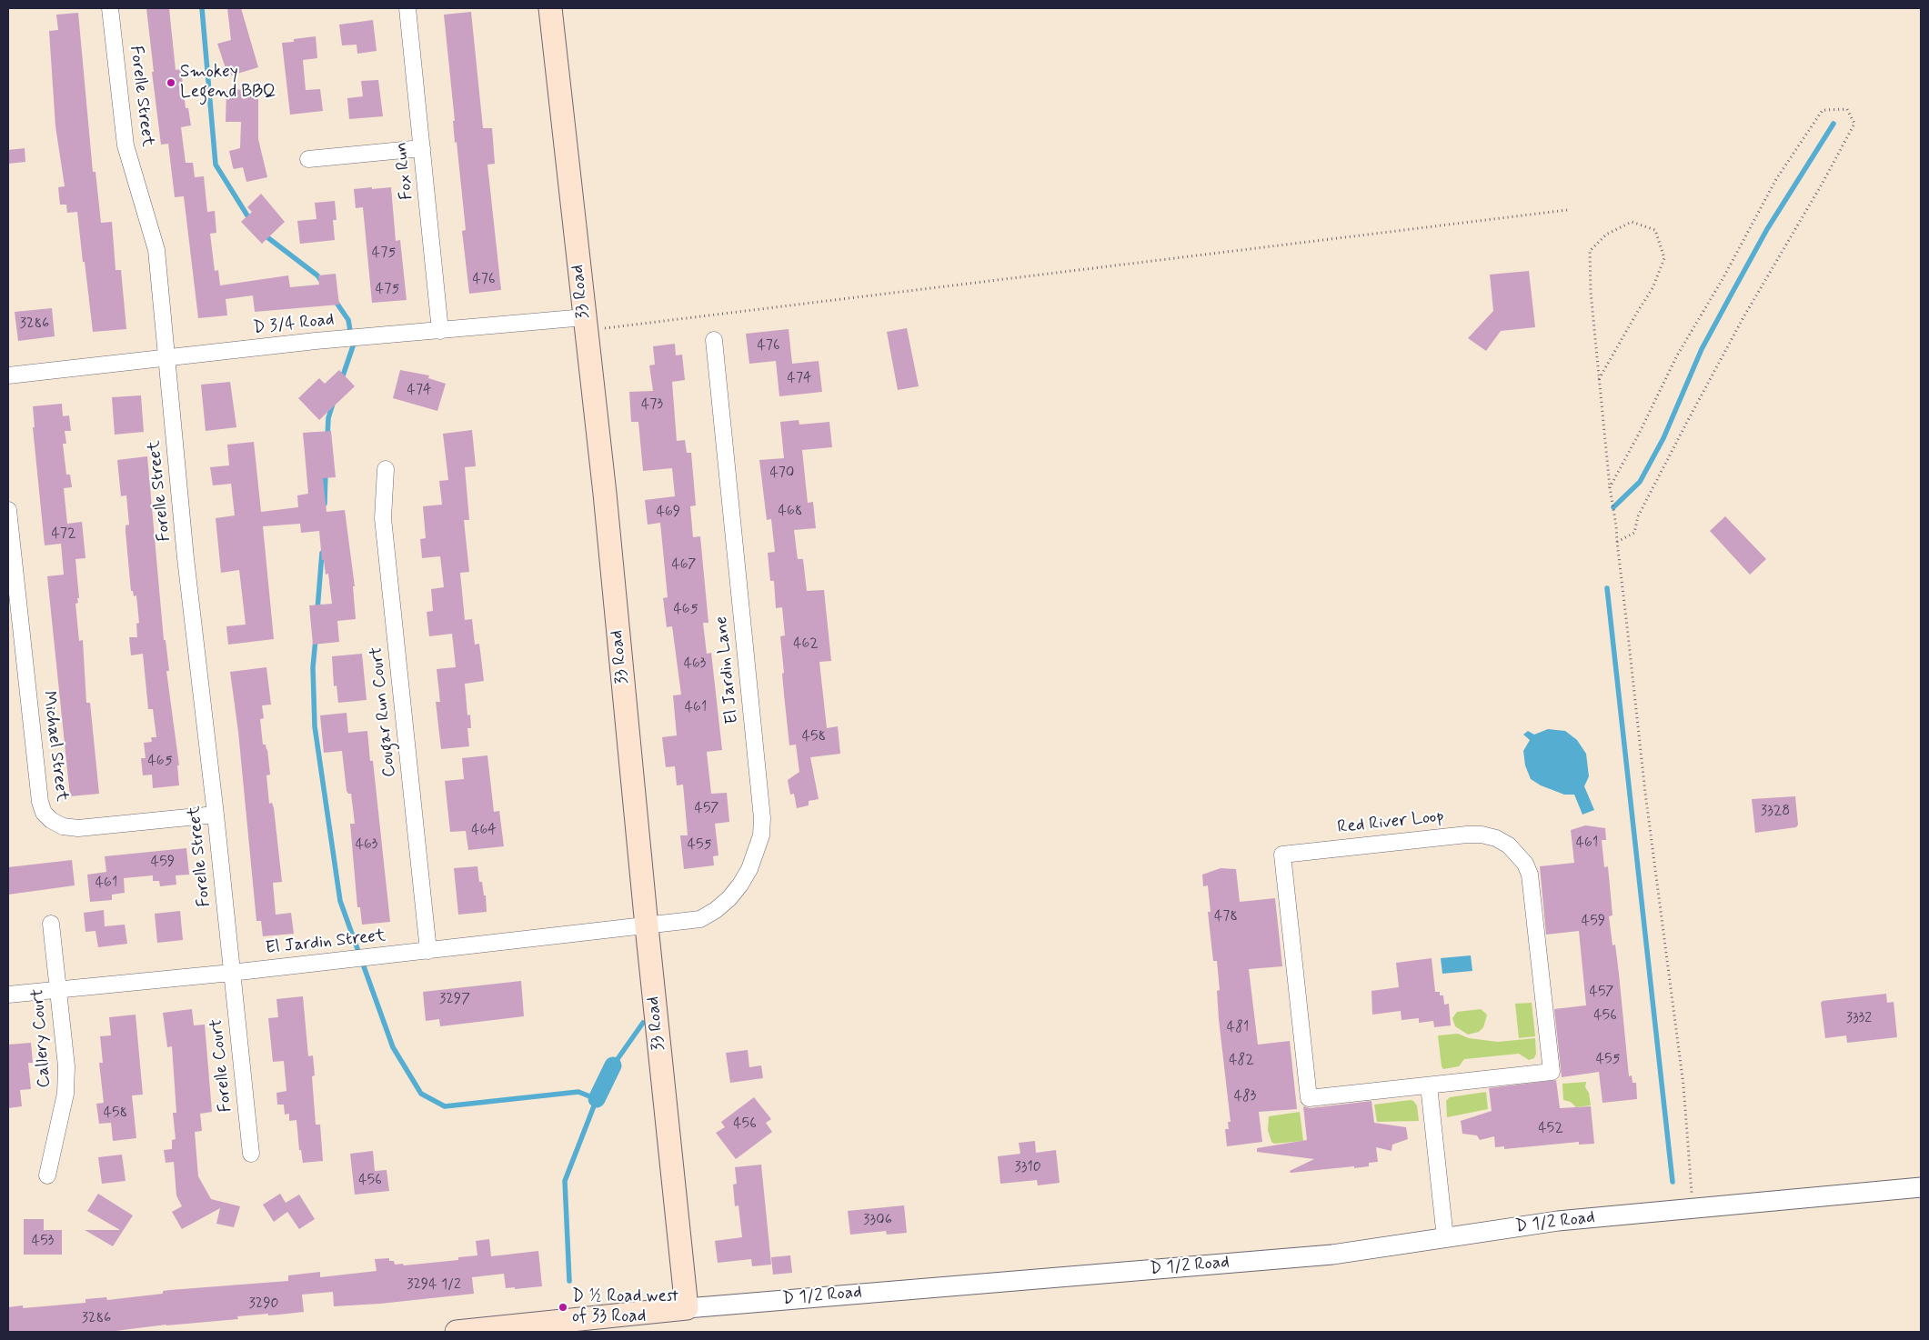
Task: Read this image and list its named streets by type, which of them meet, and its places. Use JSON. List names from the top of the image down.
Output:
{
  "streets": {
    "main road": ["33 Road", "D 1/2 Road"],
    "street": [
      "Forelle Street",
      "Fox Run",
      "D 3/4 Road",
      "El Jardin Lane",
      "Cougar Run Court",
      "Michael Street",
      "Red River Loop",
      "El Jardin Street",
      "Callery Court",
      "Forelle Court"
    ]
  },
  "crossings": [
    ["Forelle Street", "D 3/4 Road"],
    ["Forelle Street", "Michael Street"],
    ["Forelle Street", "El Jardin Street"],
    ["Forelle Street", "Forelle Court"],
    ["Fox Run", "D 3/4 Road"],
    ["33 Road", "D 3/4 Road"],
    ["33 Road", "El Jardin Lane"],
    ["33 Road", "El Jardin Street"],
    ["33 Road", "D 1/2 Road"],
    ["El Jardin Lane", "El Jardin Street"],
    ["Cougar Run Court", "El Jardin Street"],
    ["El Jardin Street", "Callery Court"],
    ["El Jardin Street", "Forelle Court"]
  ],
  "places": ["Smokey Legend BBQ", "D ½ Road west of 33 Road"],
  "house_numbers": [
    "475",
    "476",
    "475",
    "3286",
    "476",
    "474",
    "474",
    "473",
    "470",
    "468",
    "469",
    "472",
    "467",
    "465",
    "462",
    "463",
    "461",
    "458",
    "465",
    "457",
    "3328",
    "464",
    "461",
    "463",
    "455",
    "459",
    "461",
    "478",
    "459",
    "457",
    "3297",
    "456",
    "3332",
    "481",
    "455",
    "482",
    "483",
    "458",
    "456",
    "452",
    "3310",
    "456",
    "3306",
    "453",
    "3294 1/2",
    "3290",
    "3286"
  ]
}
